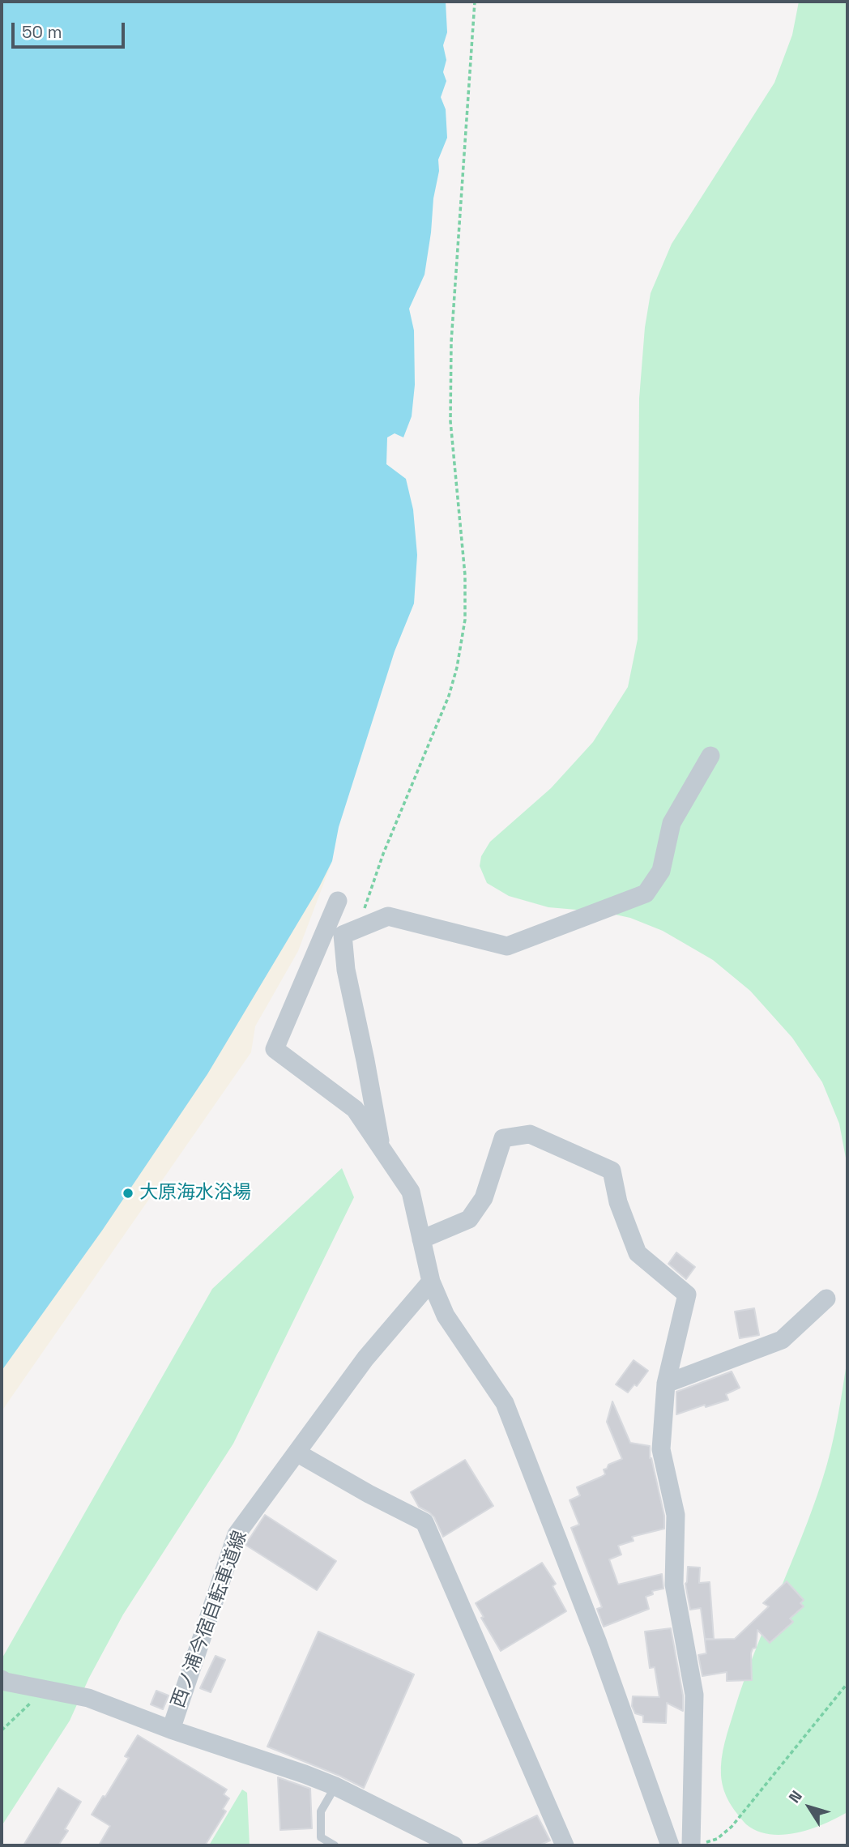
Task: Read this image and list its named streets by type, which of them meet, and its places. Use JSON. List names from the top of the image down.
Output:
{
  "streets": {
    "street": ["西ノ浦今宿自転車道線"]
  },
  "places": ["大原海水浴場"],
  "scale_bar": "50 m",
  "north": "top left"
}
